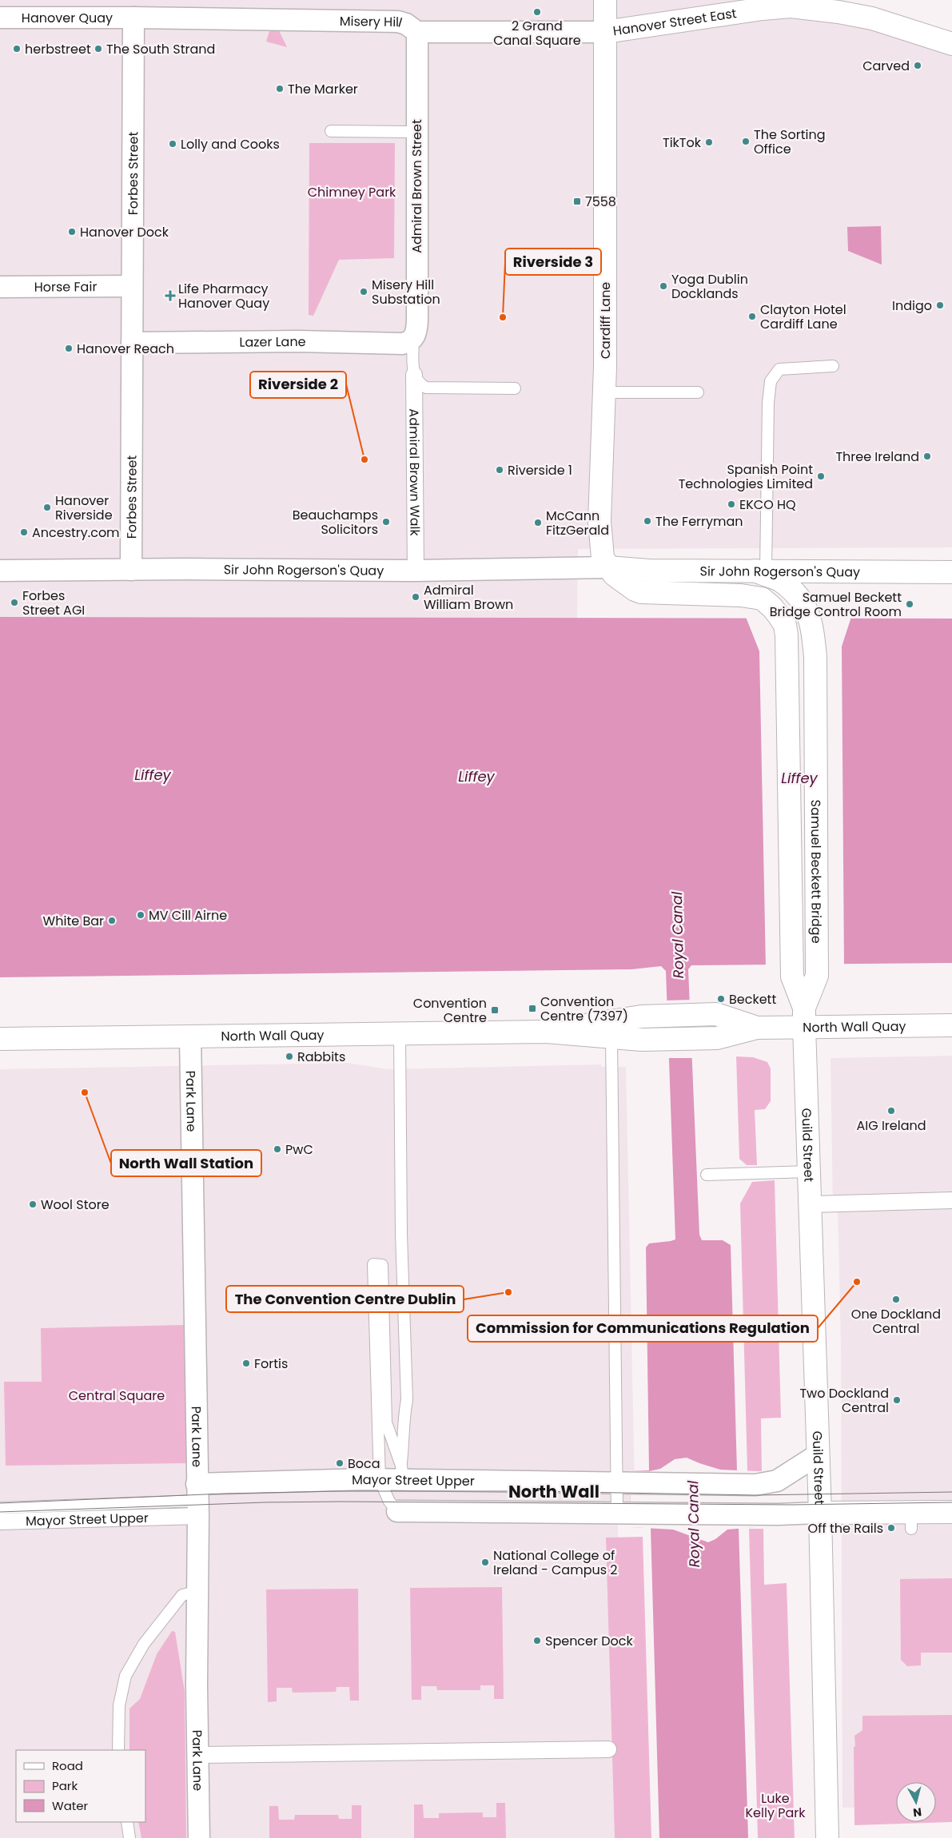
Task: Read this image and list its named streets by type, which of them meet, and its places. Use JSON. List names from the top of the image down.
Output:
{
  "streets": {
    "main road": [
      "Hanover Street East",
      "Cardiff Lane",
      "Sir John Rogerson's Quay",
      "Samuel Beckett Bridge",
      "North Wall Quay",
      "Guild Street"
    ],
    "street": [
      "Hanover Quay",
      "Misery Hill",
      "Forbes Street",
      "Admiral Brown Street",
      "Horse Fair",
      "Lazer Lane",
      "Admiral Brown Walk",
      "Park Lane",
      "Mayor Street Upper"
    ]
  },
  "crossings": [
    ["Hanover Quay", "Misery Hill"],
    ["Hanover Quay", "Forbes Street"],
    ["Hanover Street East", "Misery Hill"],
    ["Hanover Street East", "Cardiff Lane"],
    ["Misery Hill", "Forbes Street"],
    ["Misery Hill", "Admiral Brown Street"],
    ["Misery Hill", "Cardiff Lane"],
    ["Forbes Street", "Horse Fair"],
    ["Forbes Street", "Lazer Lane"],
    ["Forbes Street", "Sir John Rogerson's Quay"],
    ["Admiral Brown Street", "Lazer Lane"],
    ["Cardiff Lane", "Sir John Rogerson's Quay"],
    ["Admiral Brown Walk", "Sir John Rogerson's Quay"],
    ["Sir John Rogerson's Quay", "Samuel Beckett Bridge"],
    ["Samuel Beckett Bridge", "North Wall Quay"],
    ["Samuel Beckett Bridge", "Guild Street"],
    ["North Wall Quay", "Park Lane"],
    ["North Wall Quay", "Guild Street"],
    ["Park Lane", "Mayor Street Upper"],
    ["Guild Street", "Mayor Street Upper"]
  ],
  "districts": ["North Wall"],
  "water": ["Liffey", "Royal Canal"],
  "parks": ["Chimney Park", "Central Square", "Luke Kelly Park"],
  "places": {
    "other": [
      "2 Grand Canal Square",
      "herbstreet",
      "The South Strand",
      "Carved",
      "The Marker",
      "The Sorting Office",
      "TikTok",
      "Lolly and Cooks",
      "Hanover Dock",
      "Yoga Dublin Docklands",
      "Misery Hill Substation",
      "Indigo",
      "Clayton Hotel Cardiff Lane",
      "Riverside 3",
      "Hanover Reach",
      "Three Ireland",
      "Riverside 2",
      "Riverside 1",
      "Spanish Point Technologies Limited",
      "EKCO HQ",
      "Hanover Riverside",
      "The Ferryman",
      "Beauchamps Solicitors",
      "McCann FitzGerald",
      "Ancestry.com",
      "Admiral William Brown",
      "Forbes Street AGI",
      "Samuel Beckett Bridge Control Room",
      "MV Cill Airne",
      "White Bar",
      "Beckett",
      "Rabbits",
      "North Wall Station",
      "AIG Ireland",
      "PwC",
      "Wool Store",
      "Commission for Communications Regulation",
      "The Convention Centre Dublin",
      "One Dockland Central",
      "Fortis",
      "Two Dockland Central",
      "Boca",
      "Off the Rails",
      "National College of Ireland - Campus 2",
      "Spencer Dock"
    ],
    "transit": ["7558", "Convention Centre (7397)", "Convention Centre"],
    "health": ["Life Pharmacy Hanover Quay"]
  },
  "legend": ["Road", "Park", "Water"],
  "north": "bottom"
}
